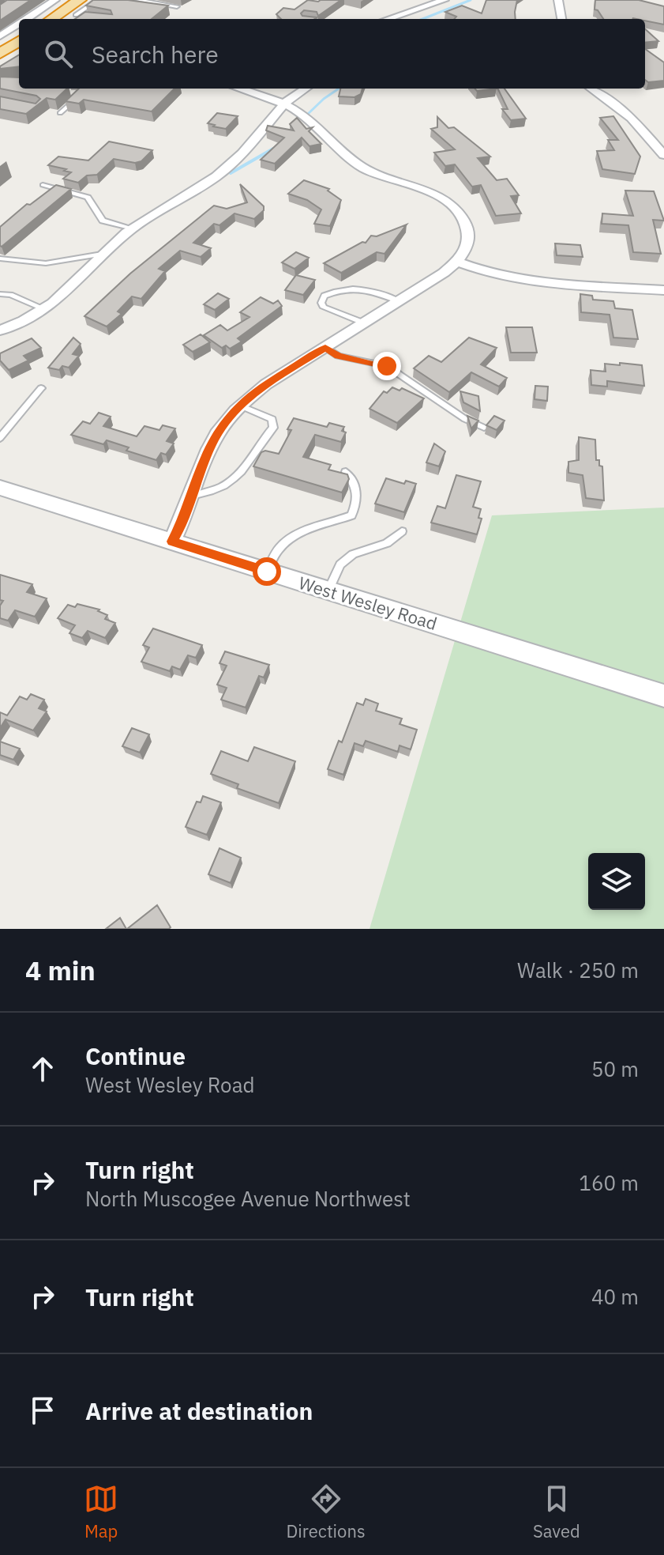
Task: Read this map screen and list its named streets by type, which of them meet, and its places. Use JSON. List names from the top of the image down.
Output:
{
  "streets": {
    "street": ["West Wesley Road"]
  },
  "page": {
    "search": "Search here",
    "heading": ["4 min", "Walk · 250 m"],
    "list": [
      ["Continue", "West Wesley Road", "50 m"],
      ["Turn right", "North Muscogee Avenue Northwest", "160 m"],
      ["Turn right", "40 m"],
      "Arrive at destination"
    ],
    "nav": ["Map", "Directions", "Saved"]
  }
}
